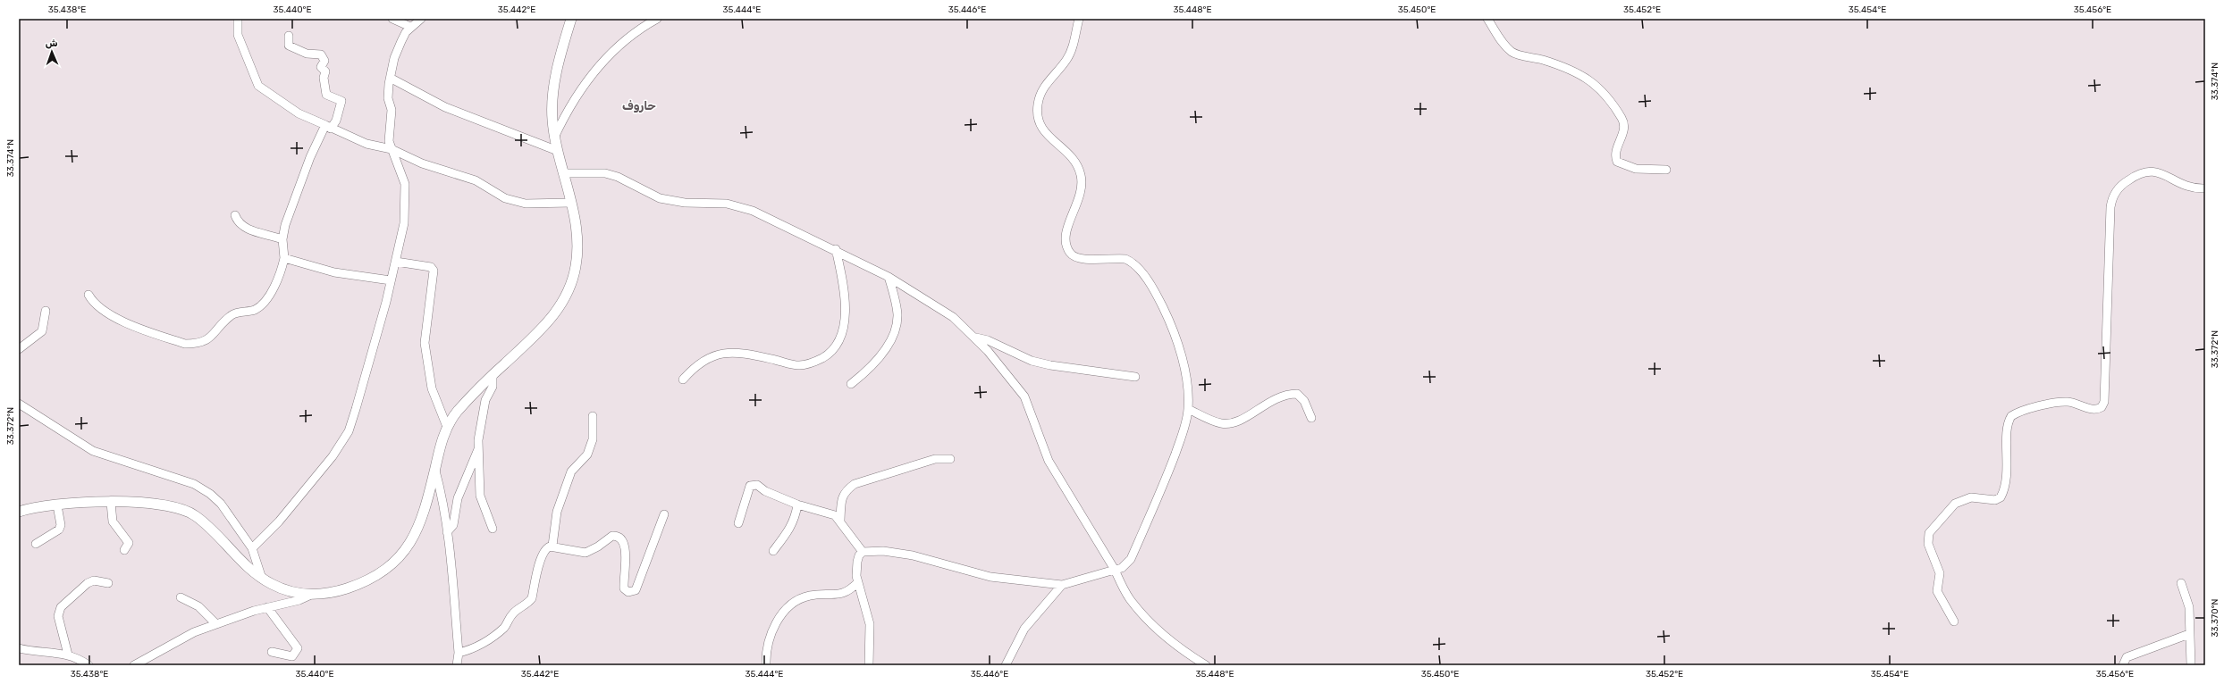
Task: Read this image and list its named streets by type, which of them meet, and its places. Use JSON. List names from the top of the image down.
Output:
{
  "districts": ["حاروف"],
  "north": "top",
  "coordinates": [
    "35.438°E",
    "35.440°E",
    "35.442°E",
    "35.444°E",
    "35.446°E",
    "35.448°E",
    "35.450°E",
    "35.452°E",
    "35.454°E",
    "35.456°E",
    "33.374°N",
    "33.372°N",
    "33.370°N"
  ]
}
